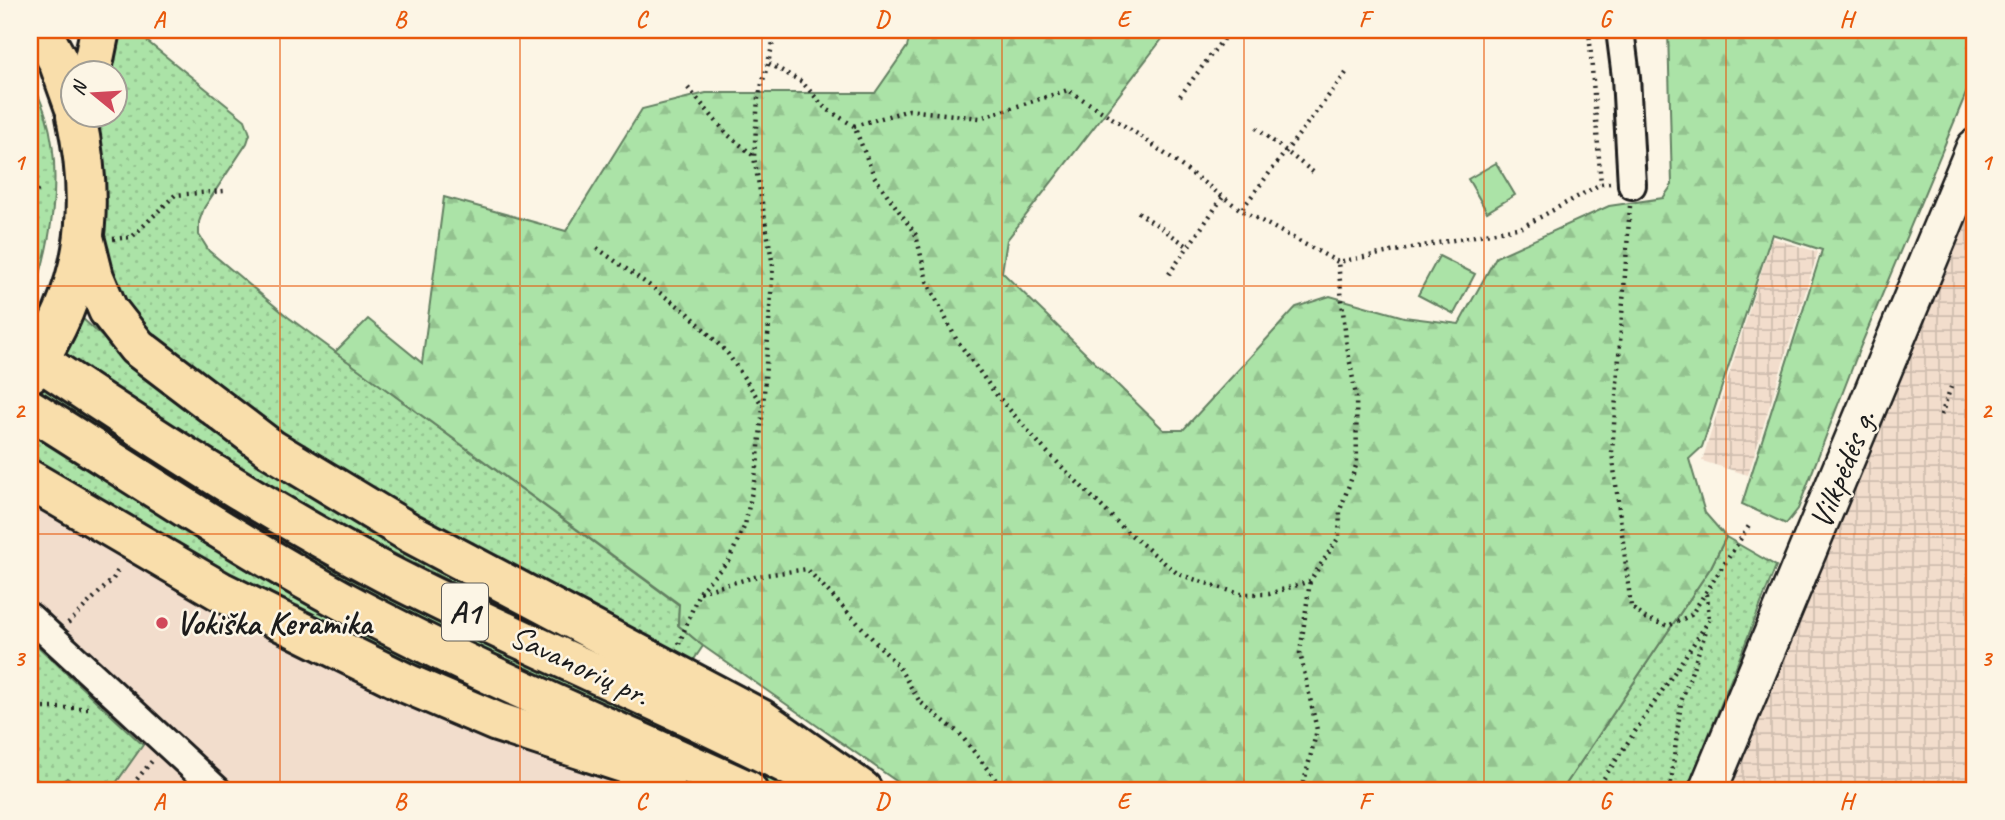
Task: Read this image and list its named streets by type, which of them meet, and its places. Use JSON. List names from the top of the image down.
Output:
{
  "streets": {
    "highway": ["A1", "Savanorių pr."],
    "main road": ["Vilkpėdės g."]
  },
  "places": ["Vokiška Keramika"],
  "north": "left",
  "grid": {
    "columns": [
      "A",
      "B",
      "C",
      "D",
      "E",
      "F",
      "G",
      "H"
    ],
    "rows": ["1", "2", "3"]
  }
}
